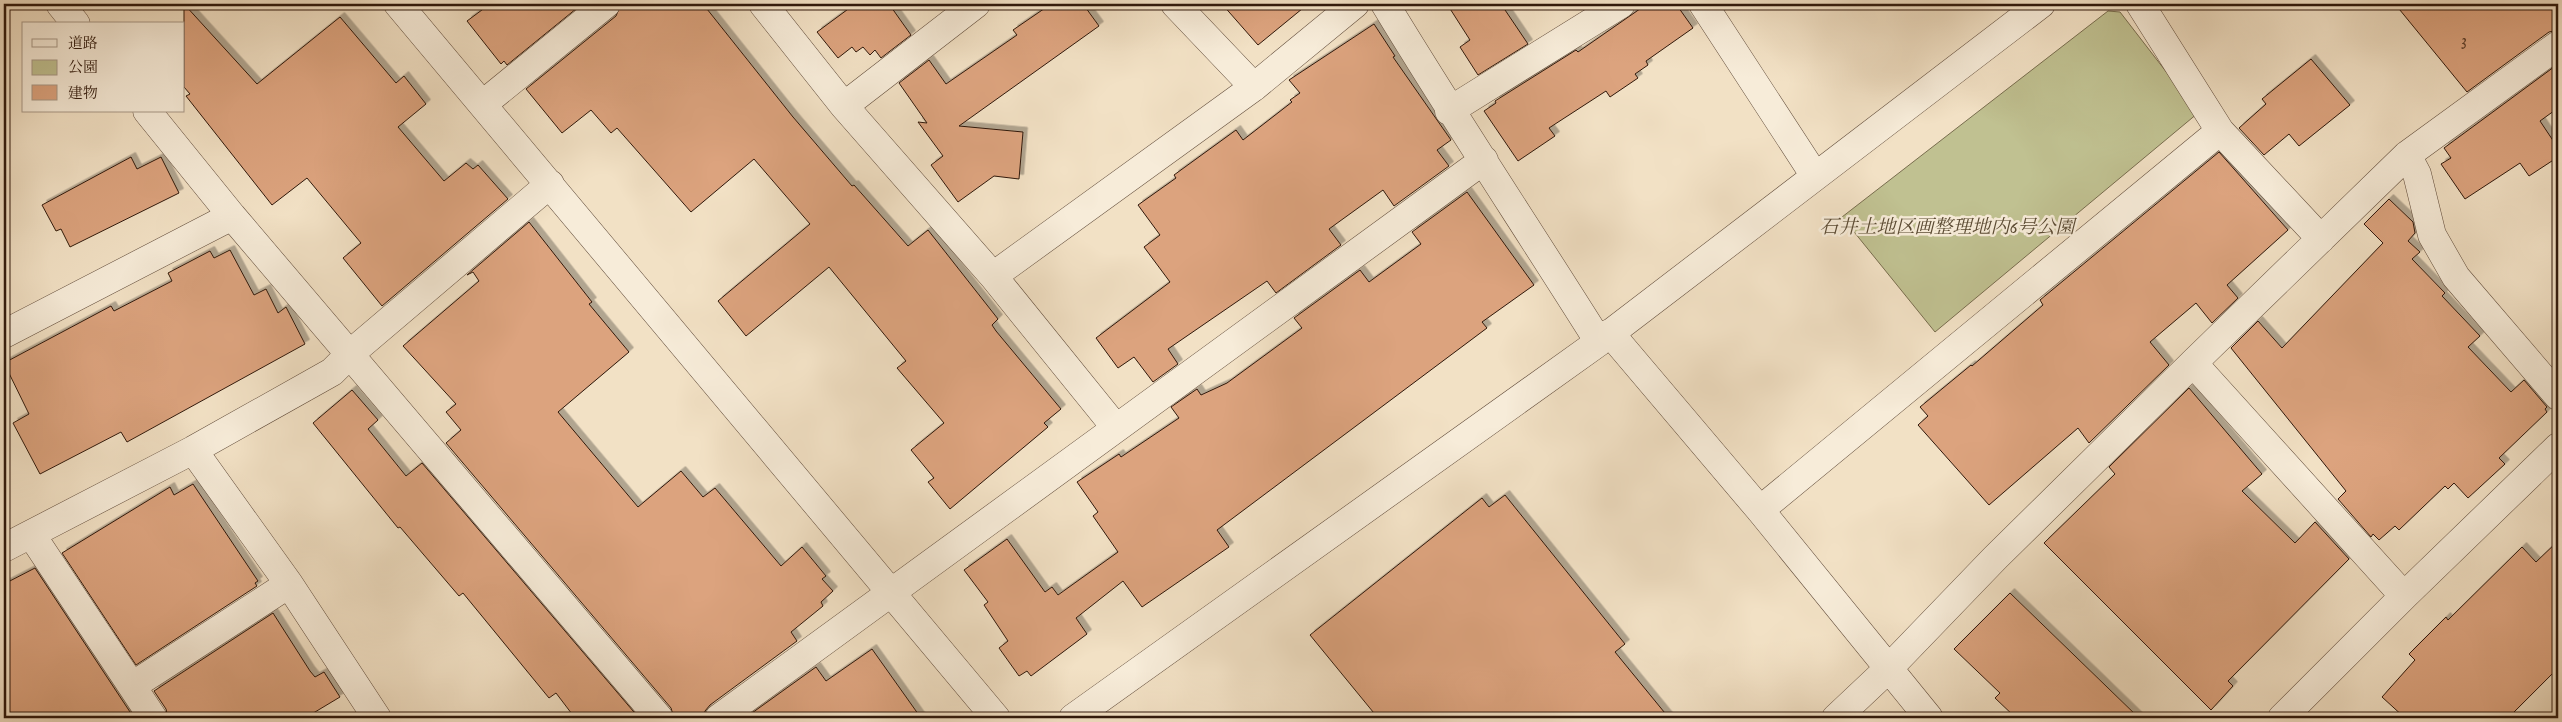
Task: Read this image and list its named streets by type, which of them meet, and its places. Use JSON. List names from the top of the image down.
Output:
{
  "parks": ["石井土地区画整理地内6号公園"],
  "house_numbers": ["3"],
  "legend": ["道路", "公園", "建物"]
}
